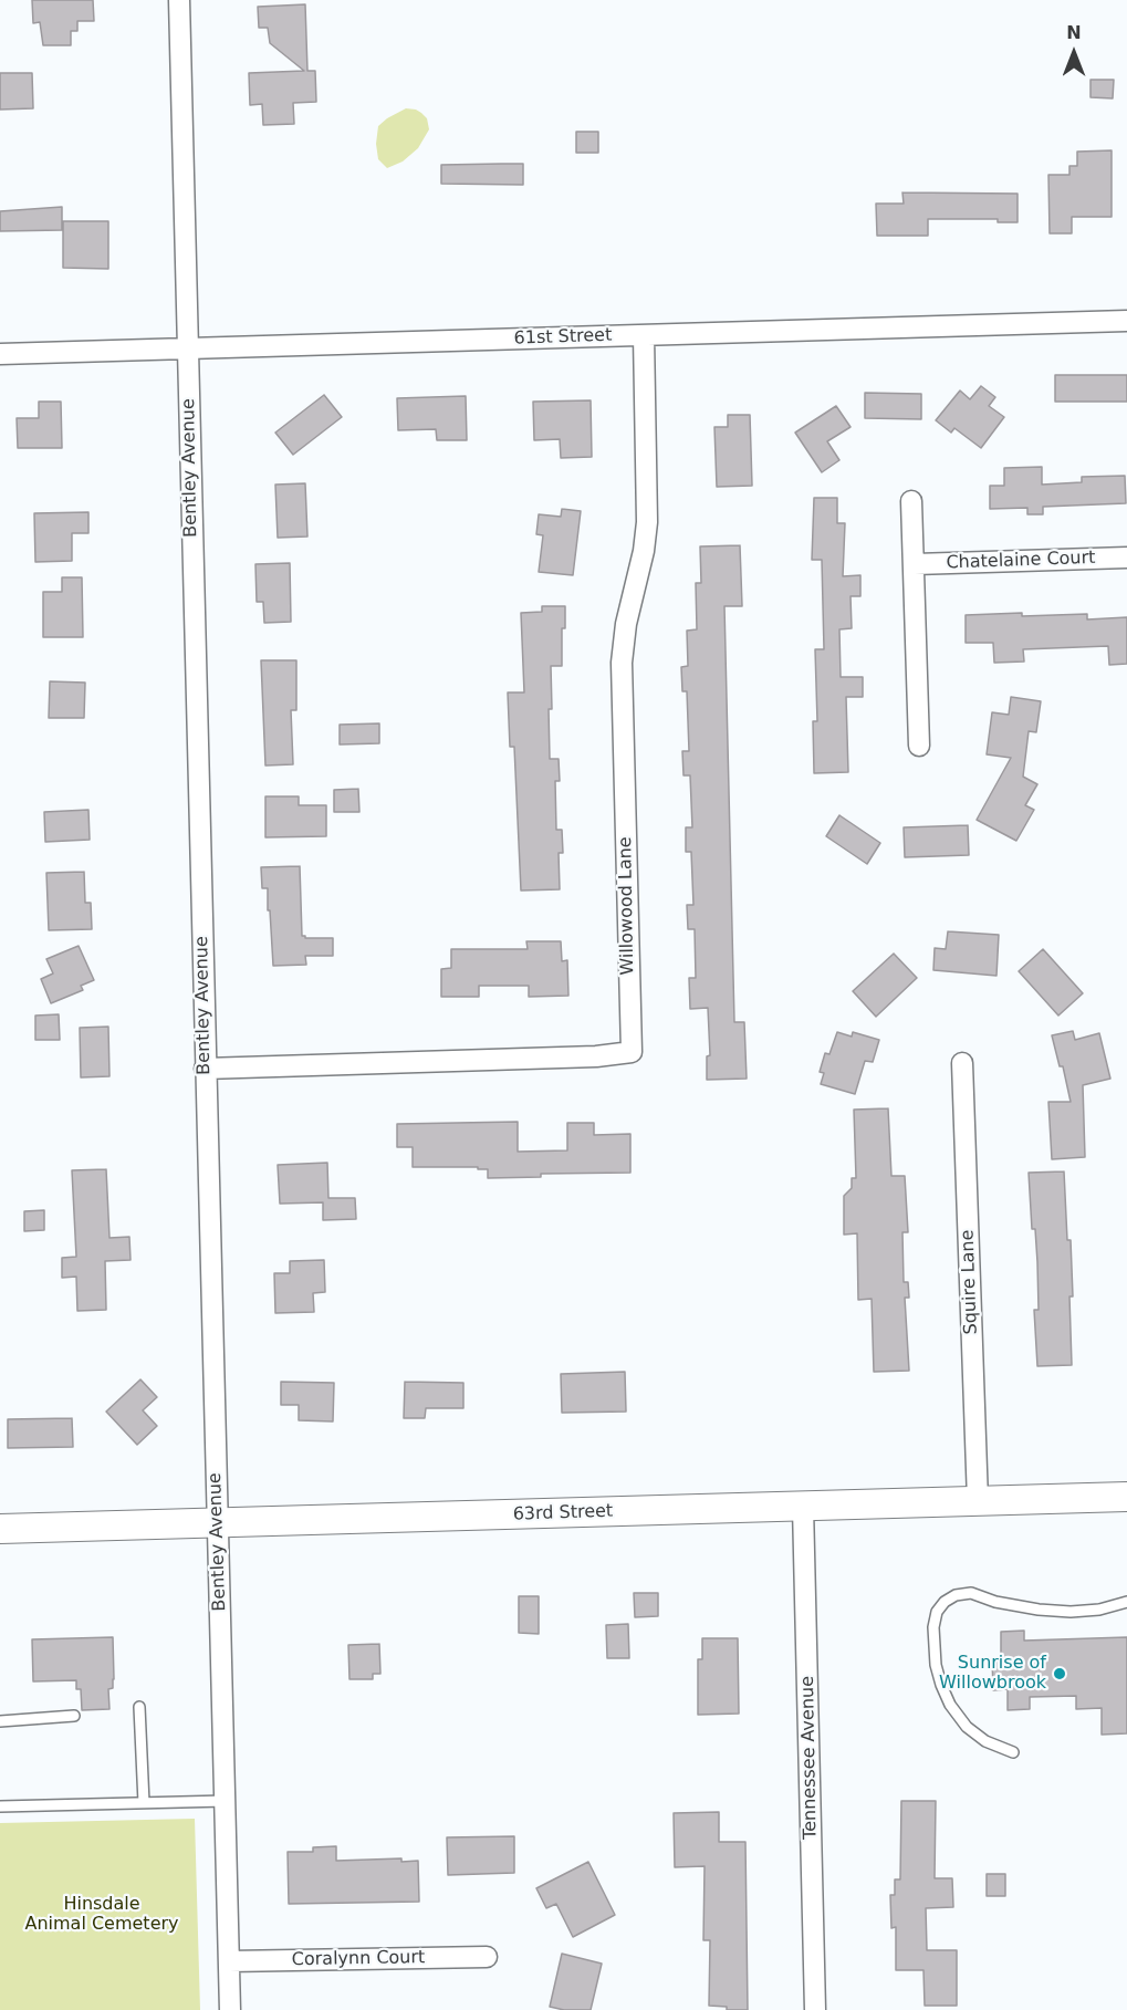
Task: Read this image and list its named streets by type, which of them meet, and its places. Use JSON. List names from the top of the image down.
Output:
{
  "streets": {
    "main road": ["63rd Street"],
    "street": [
      "61st Street",
      "Bentley Avenue",
      "Chatelaine Court",
      "Willowood Lane",
      "Squire Lane",
      "Tennessee Avenue",
      "Coralynn Court"
    ]
  },
  "crossings": [
    ["61st Street", "Bentley Avenue"],
    ["61st Street", "Willowood Lane"],
    ["Bentley Avenue", "Willowood Lane"],
    ["Bentley Avenue", "63rd Street"],
    ["Bentley Avenue", "Coralynn Court"],
    ["Squire Lane", "63rd Street"],
    ["63rd Street", "Tennessee Avenue"]
  ],
  "parks": ["Hinsdale Animal Cemetery"],
  "places": ["Sunrise of Willowbrook"],
  "north": "top"
}
